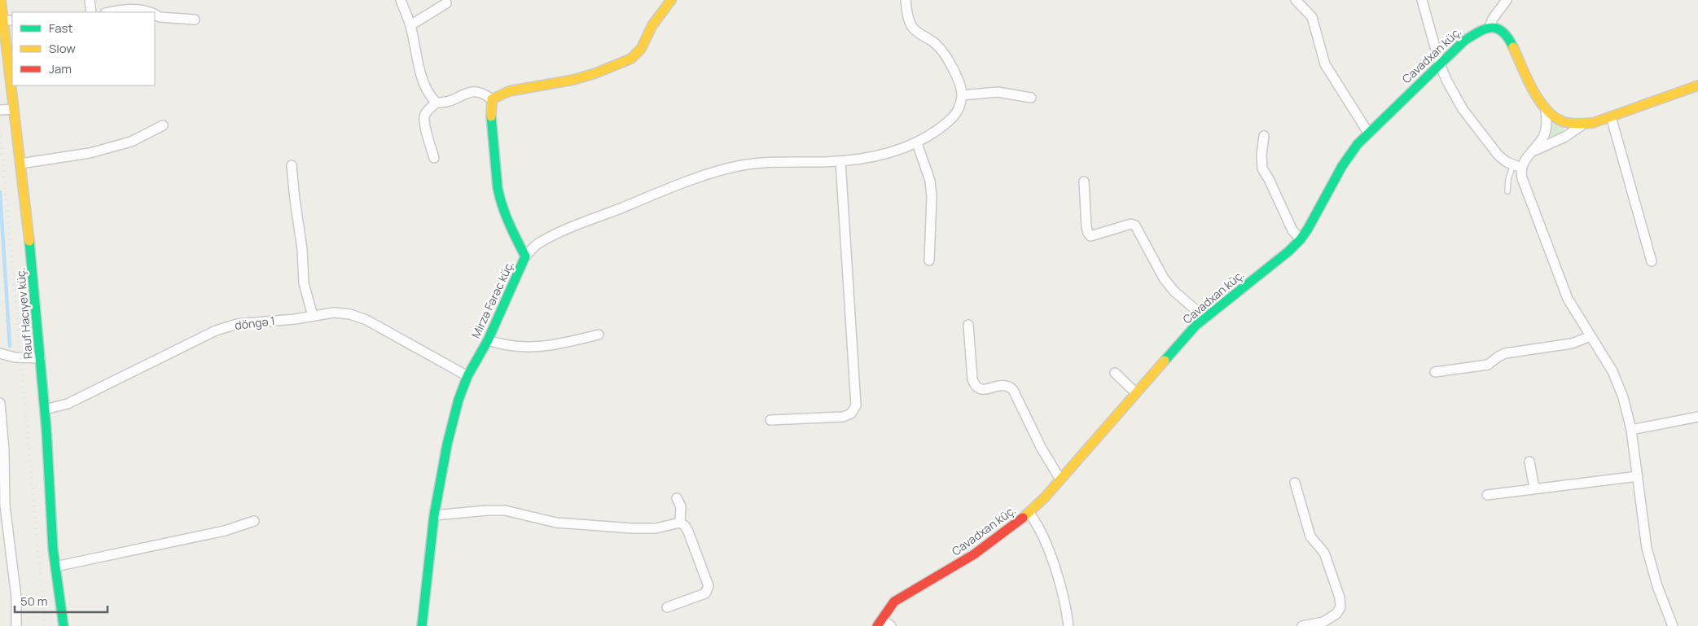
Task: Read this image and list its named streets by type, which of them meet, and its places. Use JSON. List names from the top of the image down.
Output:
{
  "streets": {
    "street": [
      "Cavadxan küç.",
      "Mirzə Fərəc küç.",
      "Rauf Hacıyev küç.",
      "döngə 1"
    ]
  },
  "crossings": [
    ["Mirzə Fərəc küç.", "döngə 1"],
    ["Rauf Hacıyev küç.", "döngə 1"]
  ],
  "legend": ["Fast", "Slow", "Jam"],
  "scale_bar": "50 m"
}
